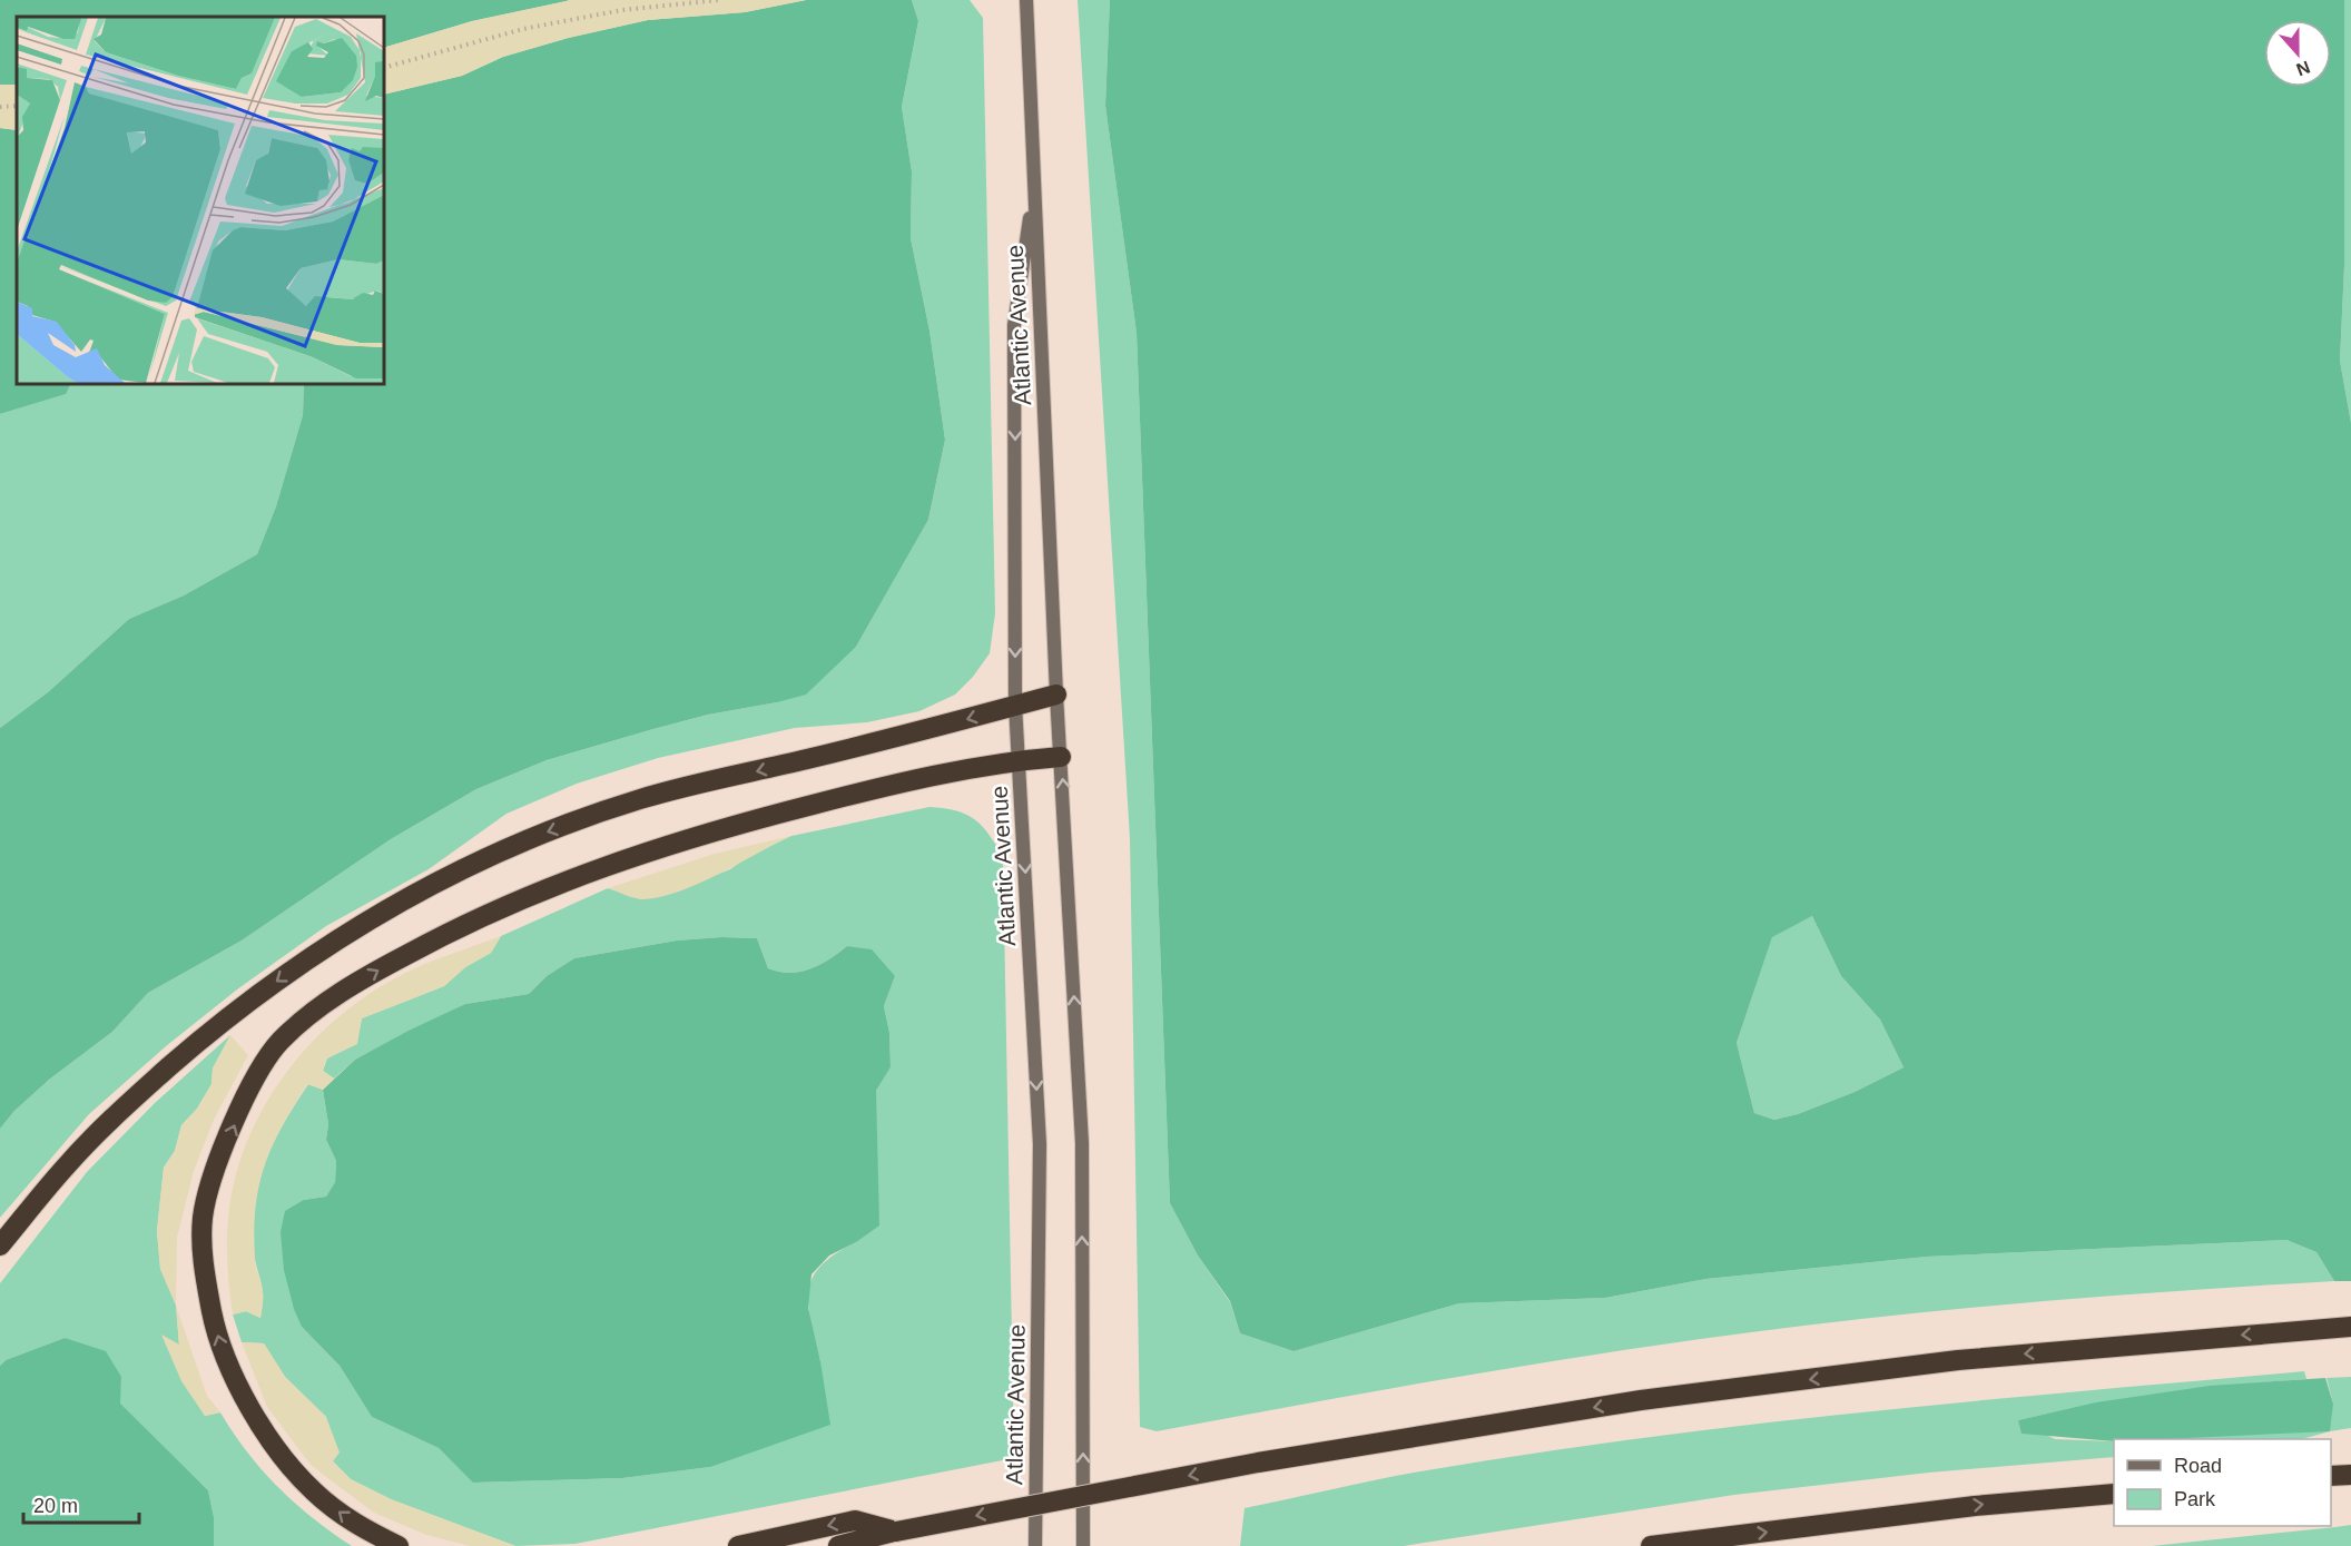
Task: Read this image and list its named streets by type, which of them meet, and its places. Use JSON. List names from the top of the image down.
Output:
{
  "streets": {
    "main road": ["Atlantic Avenue"]
  },
  "legend": ["Road", "Park"],
  "scale_bar": "20 m",
  "north": "bottom"
}
